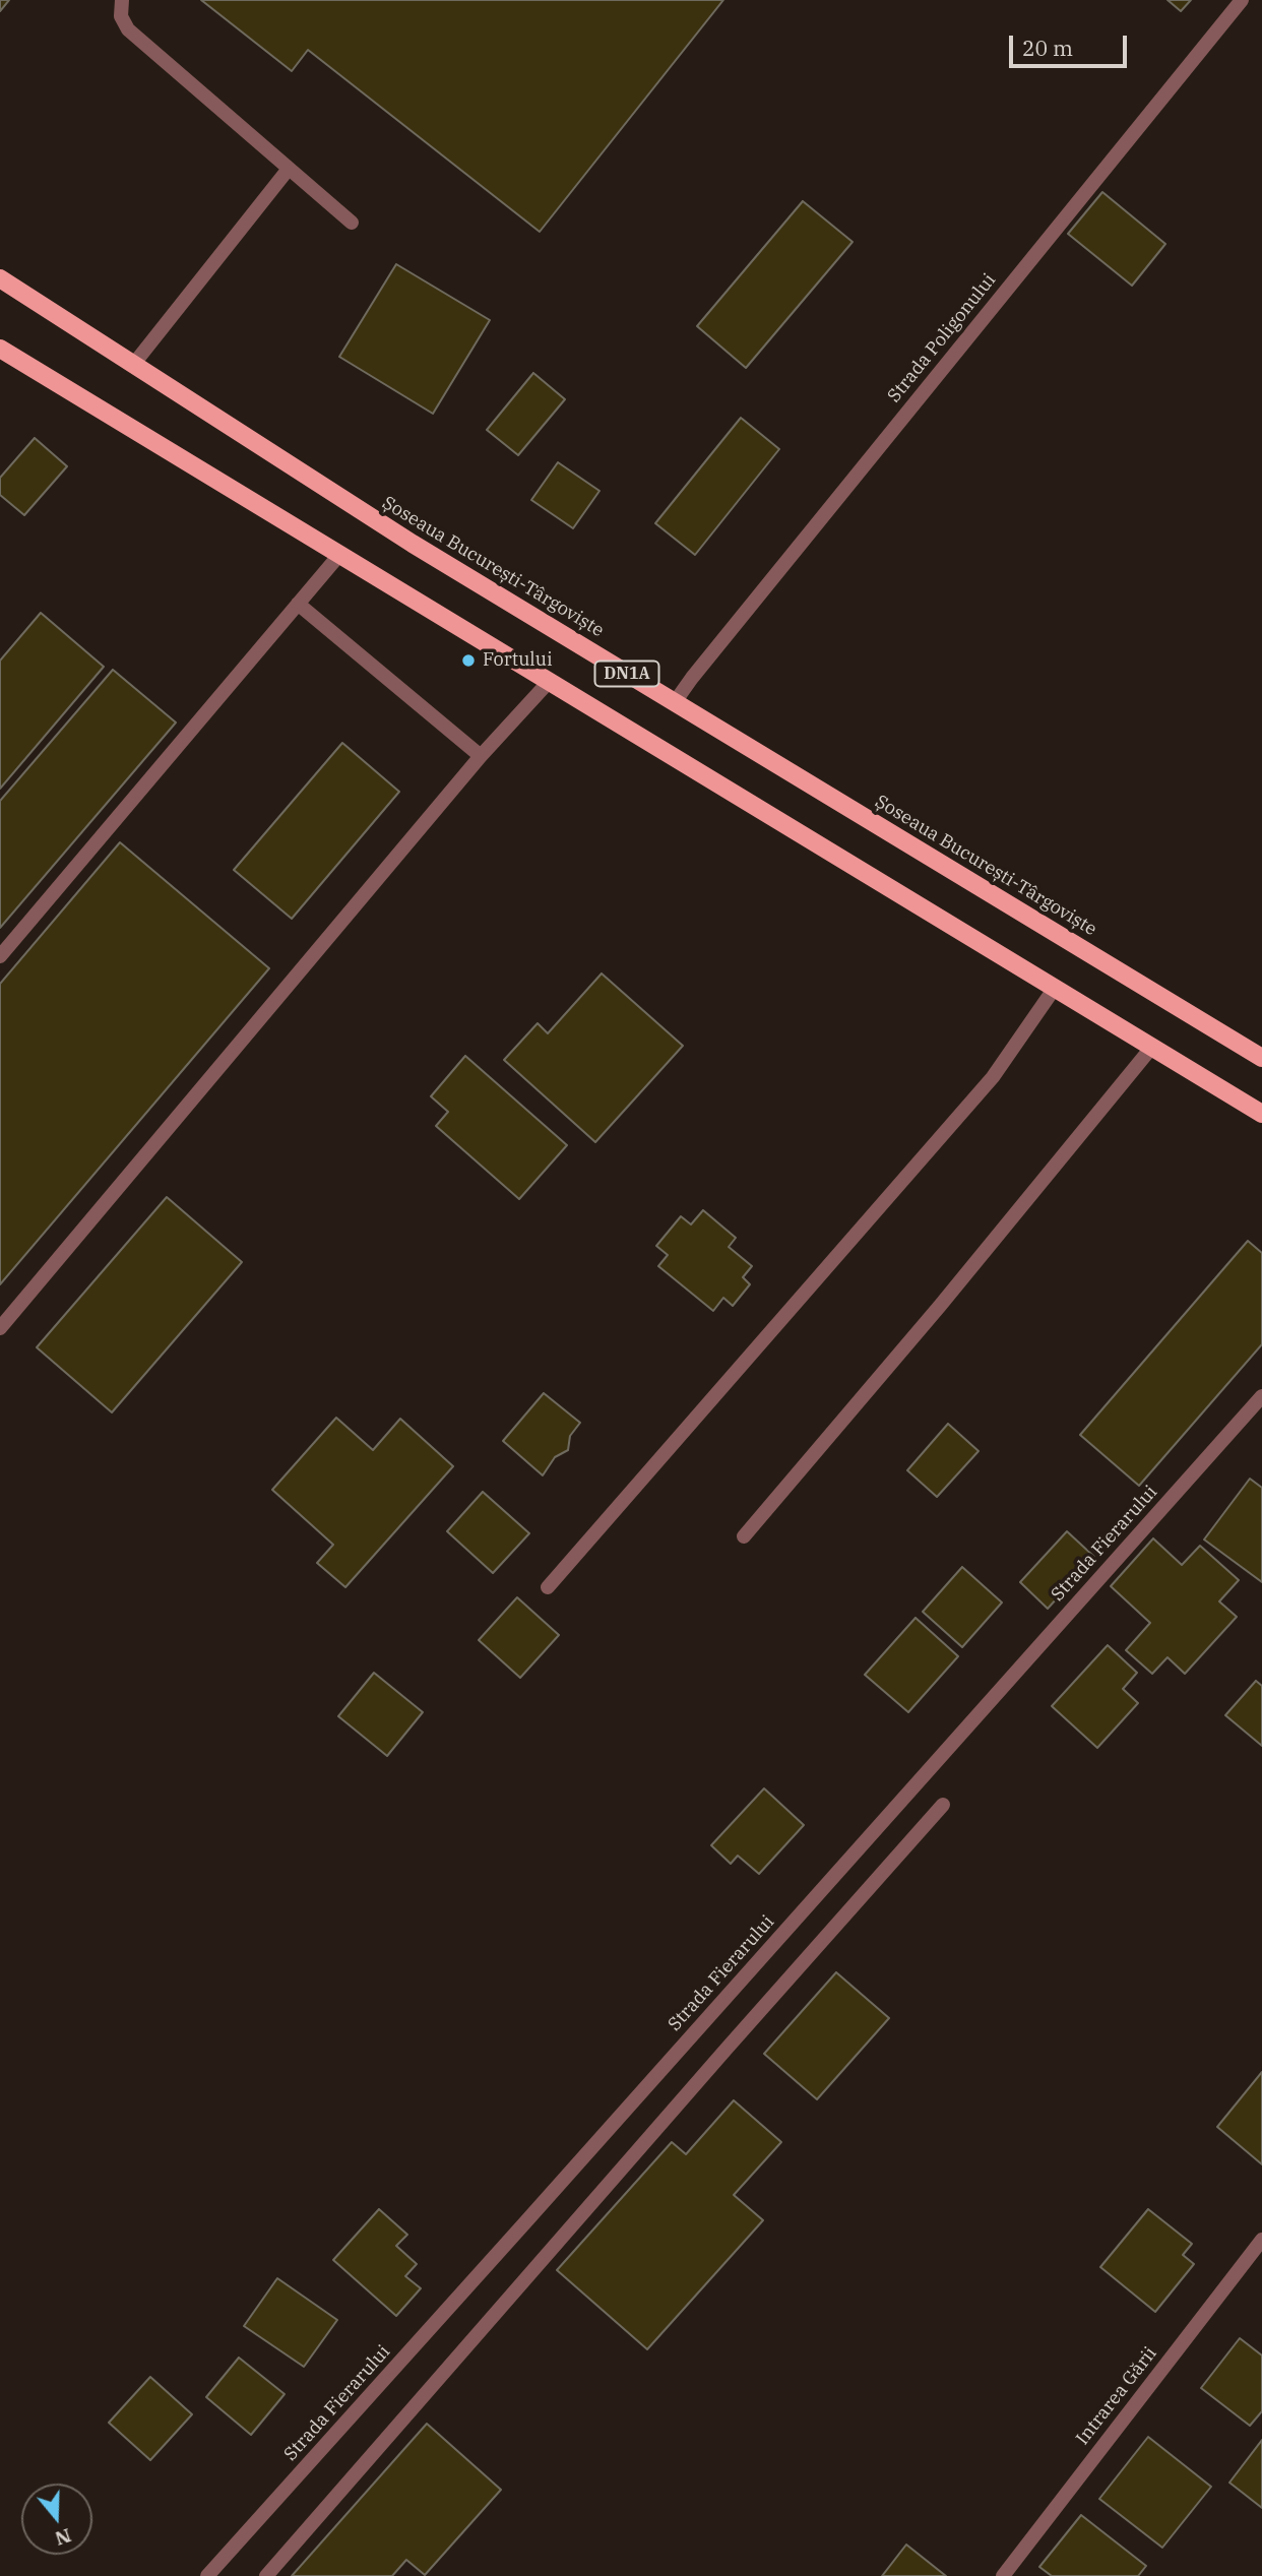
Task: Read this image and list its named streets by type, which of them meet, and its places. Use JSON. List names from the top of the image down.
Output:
{
  "streets": {
    "main road": ["Șoseaua București-Târgoviște", "DN1A"],
    "street": ["Strada Poligonului", "Strada Fierarului", "Intrarea Gării"]
  },
  "crossings": [
    ["Strada Poligonului", "Șoseaua București-Târgoviște"]
  ],
  "places": ["Fortului"],
  "scale_bar": "20 m",
  "north": "bottom"
}
